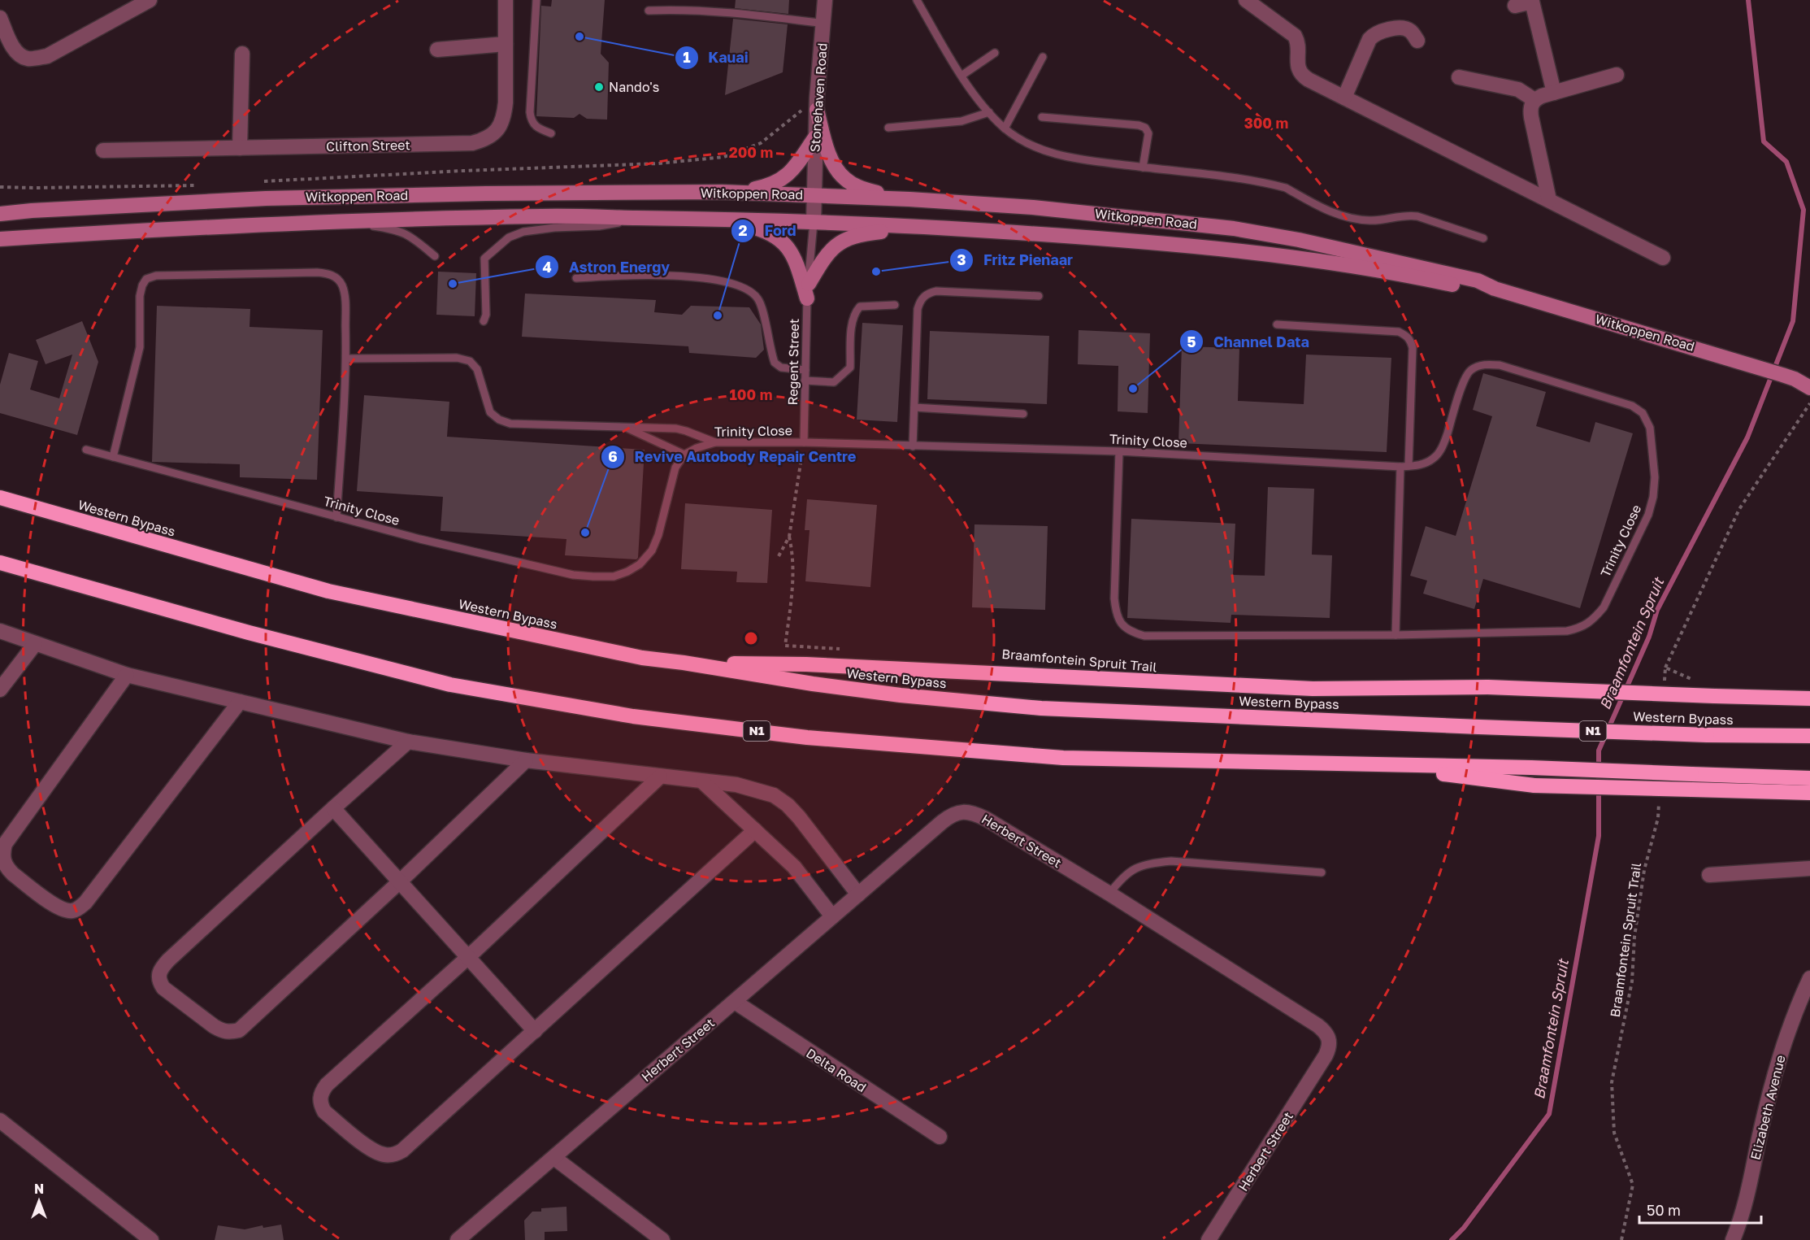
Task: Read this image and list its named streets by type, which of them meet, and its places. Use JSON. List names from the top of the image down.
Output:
{
  "streets": {
    "highway": ["Western Bypass", "N1"],
    "main road": ["Witkoppen Road"],
    "street": [
      "Stonehaven Road",
      "Clifton Street",
      "Herbert Street",
      "Delta Road",
      "Elizabeth Avenue"
    ],
    "lane": ["Regent Street", "Trinity Close"],
    "path": ["Braamfontein Spruit Trail"]
  },
  "crossings": [
    ["Stonehaven Road", "Witkoppen Road"],
    ["Stonehaven Road", "Regent Street"],
    ["Witkoppen Road", "Regent Street"],
    ["Regent Street", "Trinity Close"],
    ["Herbert Street", "Delta Road"]
  ],
  "water": ["Braamfontein Spruit"],
  "places": [
    "Kauai",
    "Nando's",
    "Fritz Pienaar",
    "Astron Energy",
    "Ford",
    "Channel Data",
    "Revive Autobody Repair Centre"
  ],
  "scale_bar": "50 m",
  "north": "top",
  "rings": ["300 m", "200 m", "100 m"]
}
